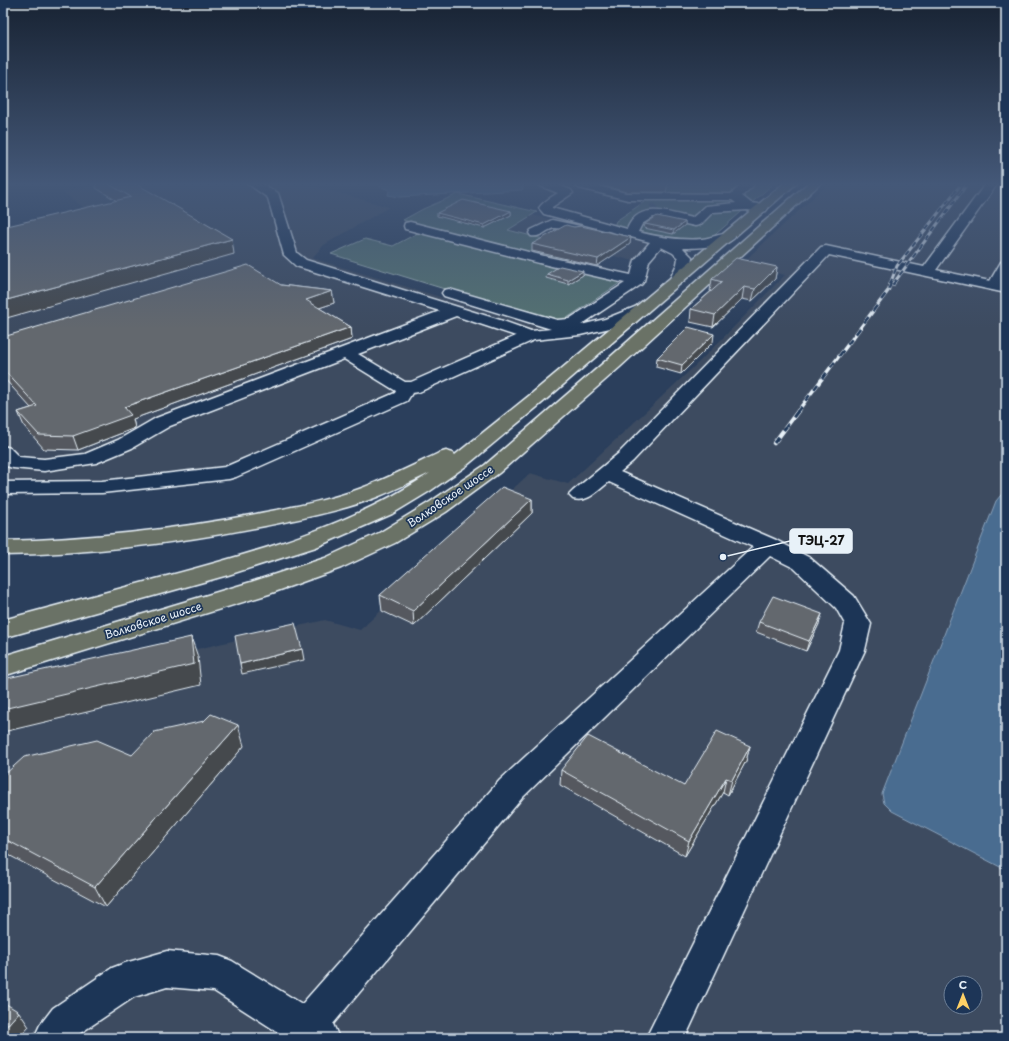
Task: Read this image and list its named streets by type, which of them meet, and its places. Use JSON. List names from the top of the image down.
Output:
{
  "streets": {
    "main road": ["Волковское шоссе"]
  },
  "places": ["ТЭЦ-27"],
  "north": "top"
}
